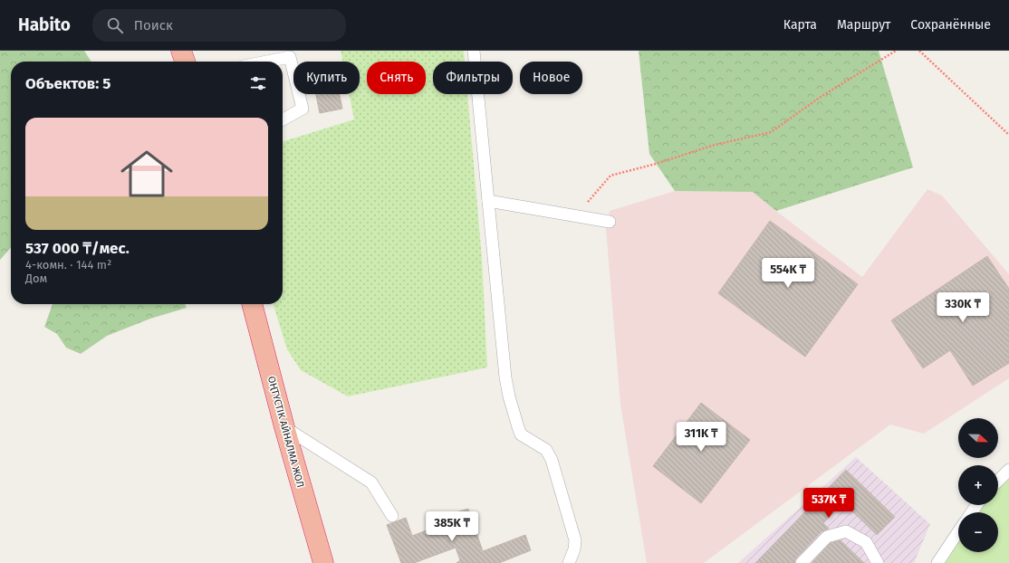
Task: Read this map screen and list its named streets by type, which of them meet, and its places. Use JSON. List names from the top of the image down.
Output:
{
  "streets": {
    "highway": ["ОҢТҮСТІК АЙНАЛМА ЖОЛ"]
  },
  "north": "right",
  "page": {
    "header": "Habito",
    "search": "Поиск",
    "nav": ["Карта", "Маршрут", "Сохранённые"],
    "chip": [
      "Купить",
      "Снять",
      "Фильтры",
      "Новое"
    ],
    "heading": "Объектов: 5",
    "list": [
      {
        "name": "537 000 ₸/мес.",
        "note": "4-комн. · 144 m² · Дом"
      }
    ],
    "price": [
      "554K ₸",
      "330K ₸",
      "311K ₸",
      "537K ₸",
      "385K ₸"
    ],
    "map_buttons": ["+", "−"]
  }
}
